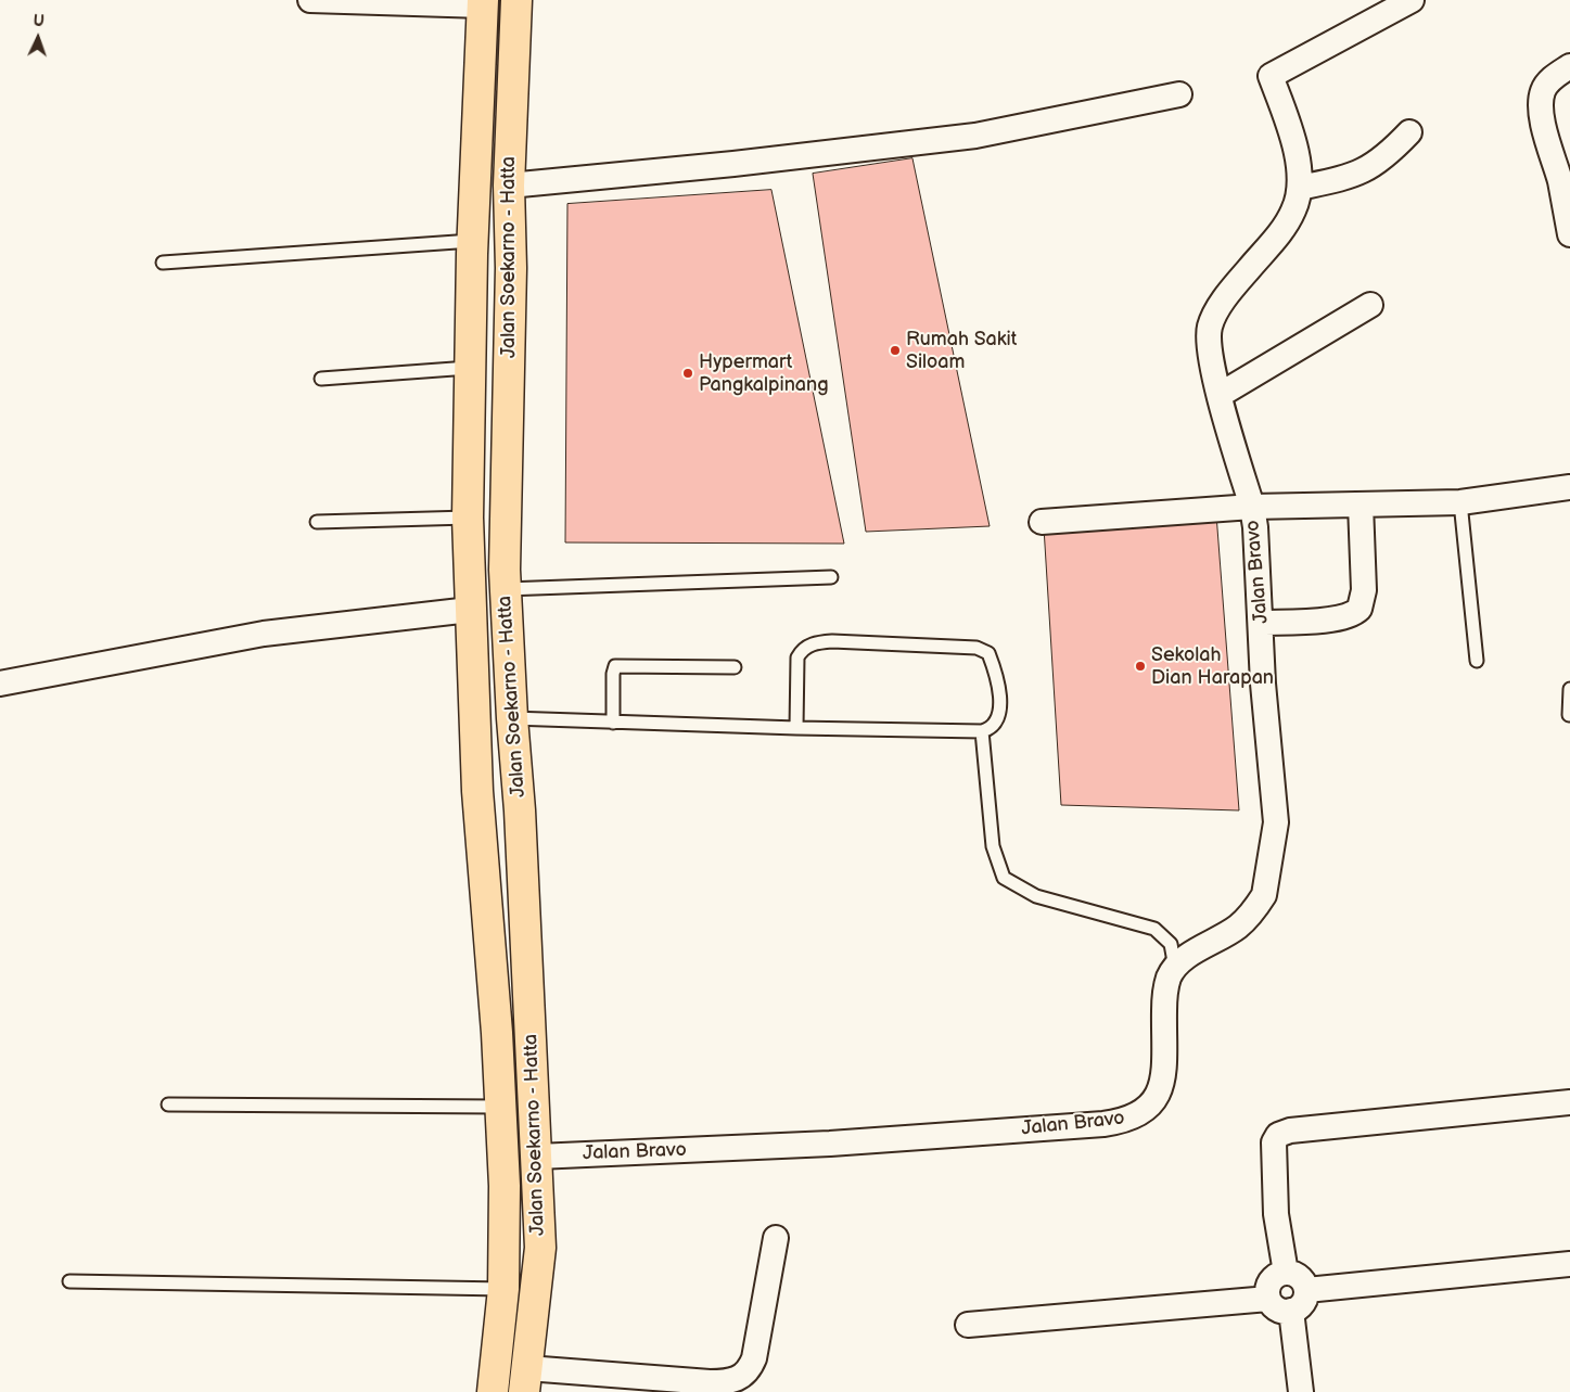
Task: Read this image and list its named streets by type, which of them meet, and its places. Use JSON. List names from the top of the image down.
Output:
{
  "streets": {
    "highway": ["Jalan Soekarno - Hatta"],
    "street": ["Jalan Bravo"]
  },
  "crossings": [
    ["Jalan Soekarno - Hatta", "Jalan Bravo"]
  ],
  "places": ["Rumah Sakit Siloam", "Hypermart Pangkalpinang", "Sekolah Dian Harapan"],
  "north": "top"
}
